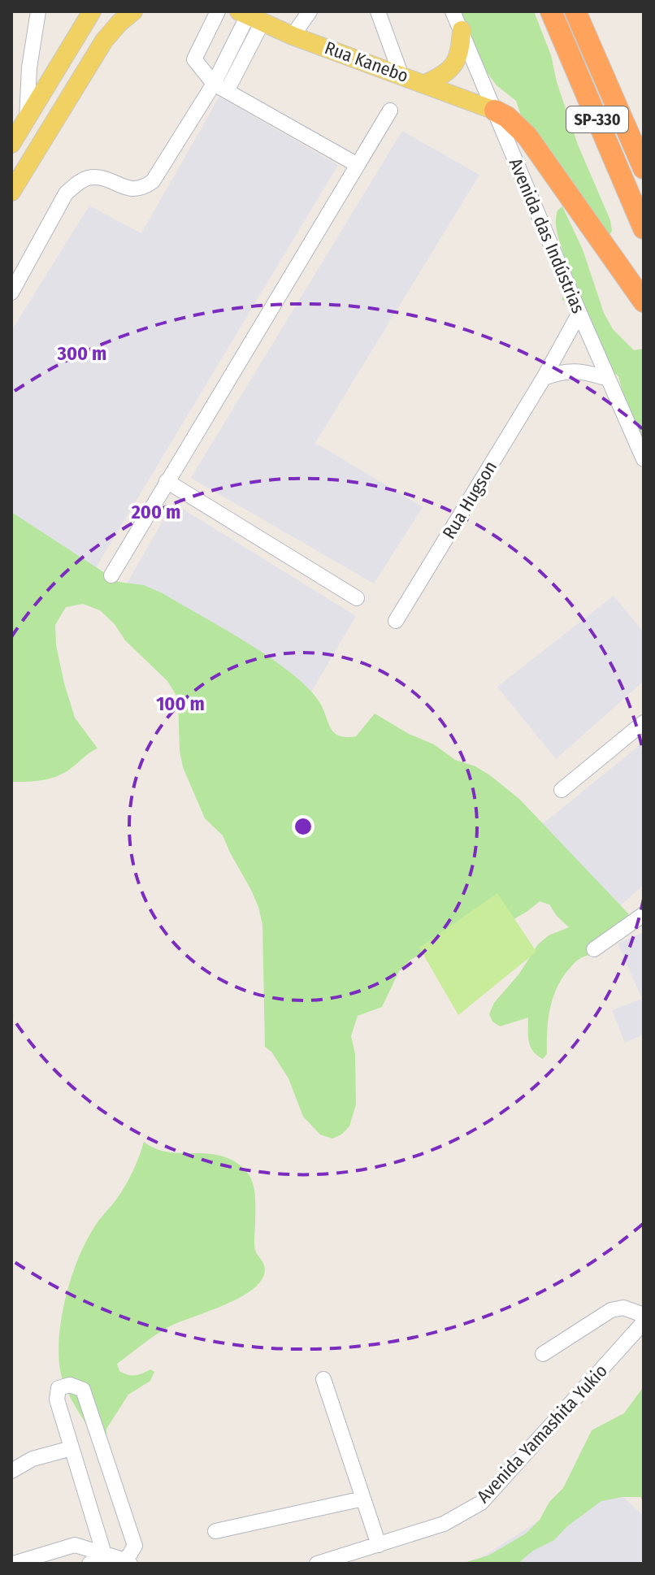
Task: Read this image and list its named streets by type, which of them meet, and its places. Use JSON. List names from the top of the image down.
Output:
{
  "streets": {
    "highway": ["SP-330"],
    "main road": ["Rua Kanebo"],
    "street": ["Avenida das Indústrias", "Rua Hugson", "Avenida Yamashita Yukio"]
  },
  "crossings": [
    ["Rua Kanebo", "Avenida das Indústrias"],
    ["Avenida das Indústrias", "Rua Hugson"]
  ],
  "rings": ["300 m", "200 m", "100 m"]
}
